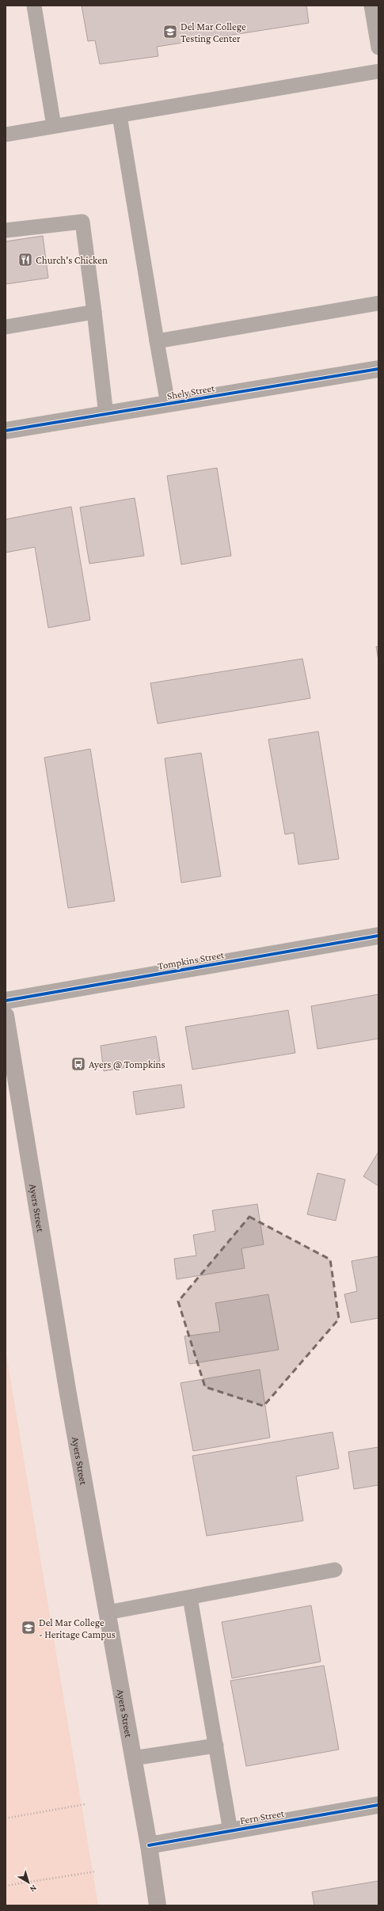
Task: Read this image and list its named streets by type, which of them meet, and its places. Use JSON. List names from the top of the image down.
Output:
{
  "streets": {
    "main road": ["Ayers Street"],
    "street": ["Shely Street", "Tompkins Street", "Fern Street"]
  },
  "crossings": [
    ["Ayers Street", "Fern Street"]
  ],
  "places": {
    "school or university": ["Del Mar College Testing Center", "Del Mar College - Heritage Campus"],
    "restaurant": ["Church's Chicken"],
    "bus stop": ["Ayers @ Tompkins"]
  },
  "north": "bottom right"
}
